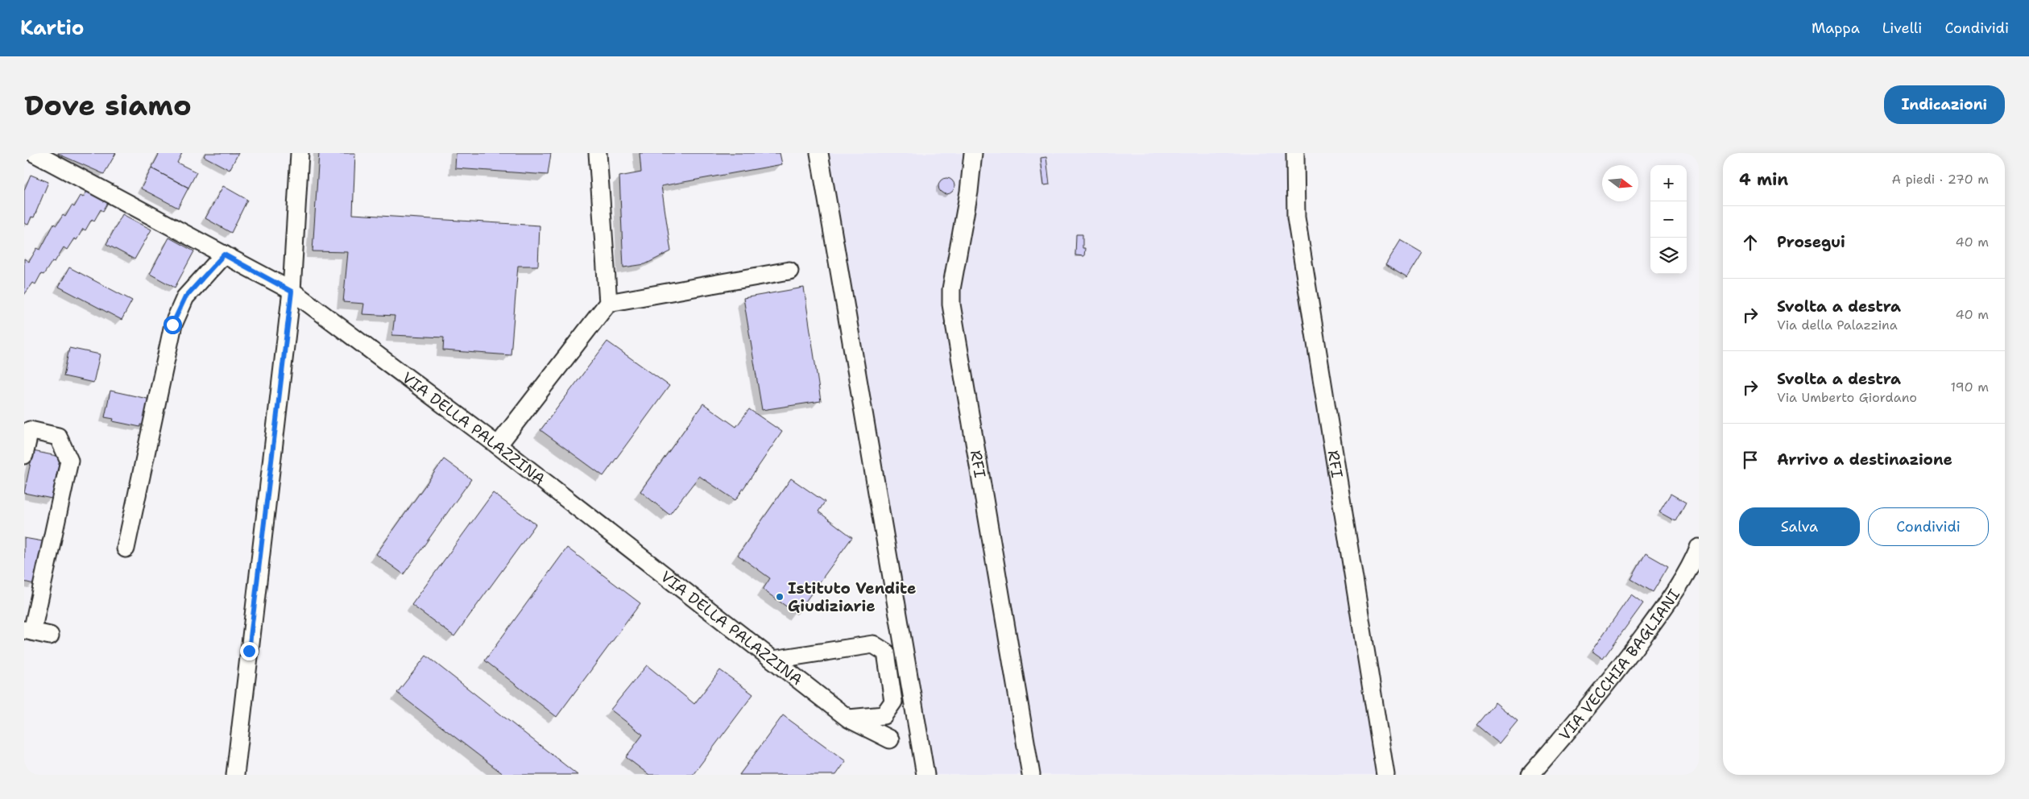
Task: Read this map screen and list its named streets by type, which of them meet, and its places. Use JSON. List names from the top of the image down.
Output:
{
  "streets": {
    "street": ["VIA DELLA PALAZZINA", "RFI", "VIA VECCHIA BAGLIANI"]
  },
  "places": ["Istituto Vendite Giudiziarie"],
  "north": "right",
  "page": {
    "header": "Kartio",
    "nav": ["Mappa", "Livelli", "Condividi"],
    "buttons": [
      "Indicazioni",
      ["Salva", "Condividi"]
    ],
    "title": "Dove siamo",
    "heading": ["4 min", "A piedi · 270 m"],
    "map_buttons": ["+", "−"],
    "list": [
      ["Prosegui", "40 m"],
      ["Svolta a destra", "Via della Palazzina", "40 m"],
      ["Svolta a destra", "Via Umberto Giordano", "190 m"],
      "Arrivo a destinazione"
    ]
  }
}
